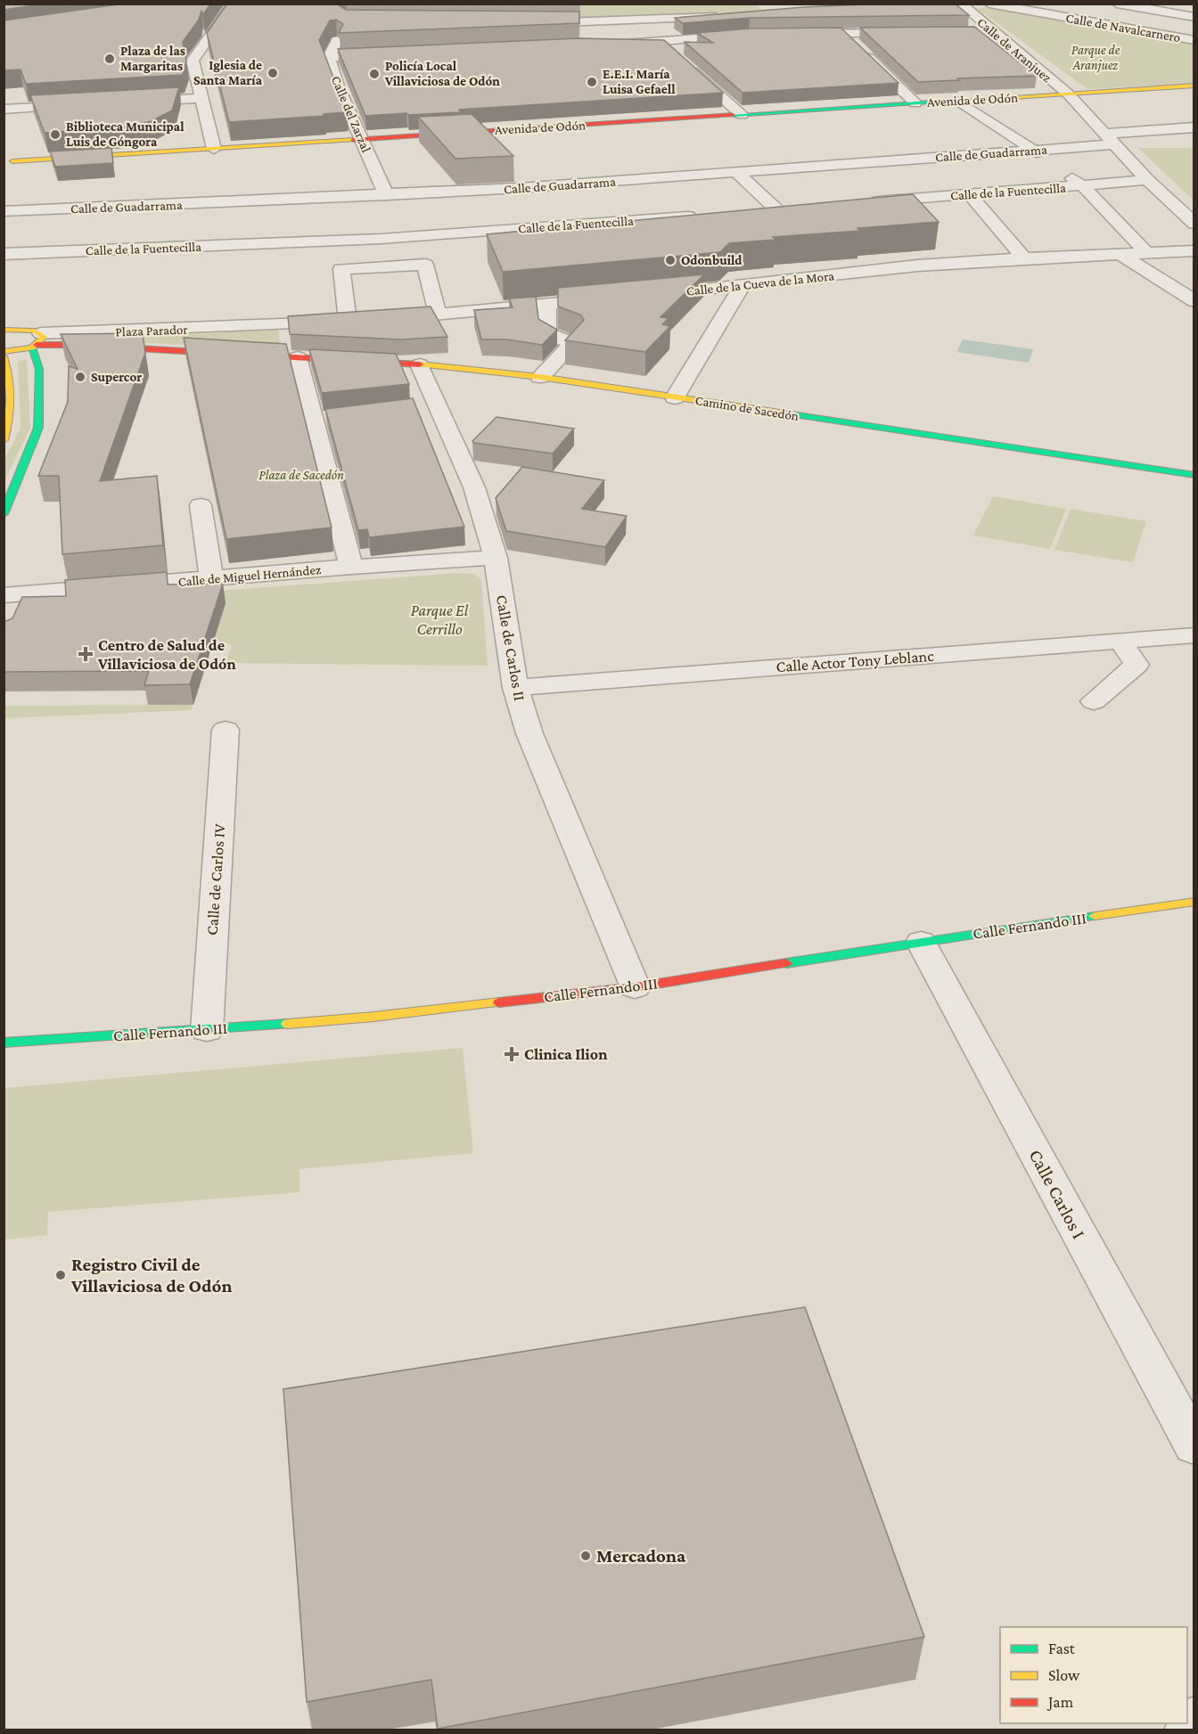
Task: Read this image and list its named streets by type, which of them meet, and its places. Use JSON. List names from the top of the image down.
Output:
{
  "streets": {
    "street": [
      "Calle de Navalcarnero",
      "Calle de Aranjuez",
      "Avenida de Odón",
      "Calle del Zarzal",
      "Calle de Guadarrama",
      "Calle de la Fuentecilla",
      "Calle de la Cueva de la Mora",
      "Plaza Parador",
      "Camino de Sacedón",
      "Calle de Miguel Hernández",
      "Calle de Carlos II",
      "Calle Actor Tony Leblanc",
      "Calle de Carlos IV",
      "Calle Fernando III",
      "Calle Carlos I"
    ]
  },
  "crossings": [
    ["Calle de Aranjuez", "Avenida de Odón"],
    ["Calle de Aranjuez", "Calle de Guadarrama"],
    ["Calle de Aranjuez", "Calle de la Fuentecilla"],
    ["Avenida de Odón", "Calle del Zarzal"],
    ["Calle del Zarzal", "Calle de Guadarrama"],
    ["Plaza Parador", "Camino de Sacedón"],
    ["Camino de Sacedón", "Calle de Carlos II"],
    ["Calle de Miguel Hernández", "Calle de Carlos II"],
    ["Calle de Carlos II", "Calle Actor Tony Leblanc"],
    ["Calle de Carlos II", "Calle Fernando III"],
    ["Calle de Carlos IV", "Calle Fernando III"],
    ["Calle Fernando III", "Calle Carlos I"]
  ],
  "parks": ["Parque de Aranjuez", "Plaza de Sacedón", "Parque El Cerrillo"],
  "places": {
    "other": [
      "Plaza de las Margaritas",
      "Iglesia de Santa María",
      "Policía Local Villaviciosa de Odón",
      "E.E.I. María Luisa Gefaell",
      "Biblioteca Municipal Luis de Góngora",
      "Odonbuild",
      "Supercor",
      "Registro Civil de Villaviciosa de Odón",
      "Mercadona"
    ],
    "health": ["Centro de Salud de Villaviciosa de Odón", "Clinica Ilion"]
  },
  "legend": ["Fast", "Slow", "Jam"]
}
